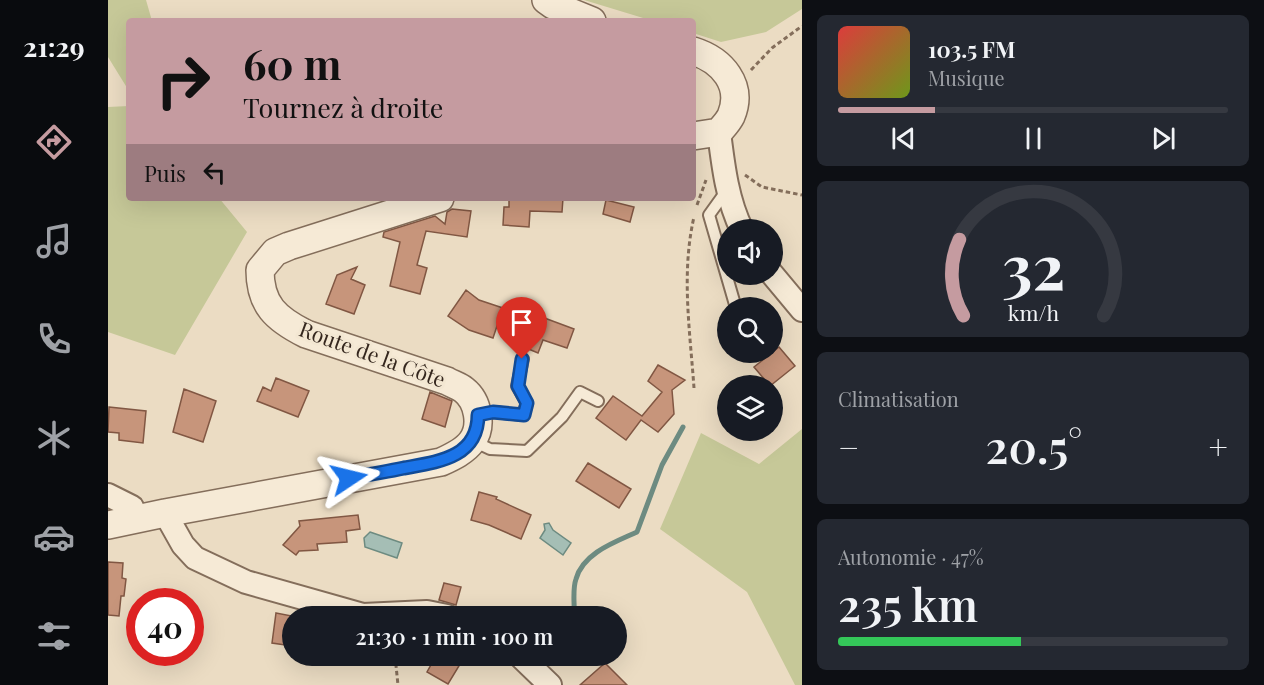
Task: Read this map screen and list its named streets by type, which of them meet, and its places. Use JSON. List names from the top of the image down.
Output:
{
  "streets": {
    "street": ["Route de la Côte"]
  },
  "page": {
    "tabs": "21:29",
    "turn": ["60 m", "Tournez à droite"],
    "song": ["103.5 FM", "Musique"],
    "then": "Puis",
    "tile": [
      "Climatisation",
      ["Autonomie · 47%", "235 km"]
    ],
    "heat": ["−", "20.5°", "+"],
    "limit": "40",
    "trip": "21:30 · 1 min · 100 m",
    "gauge": ["32", "km/h"]
  }
}
